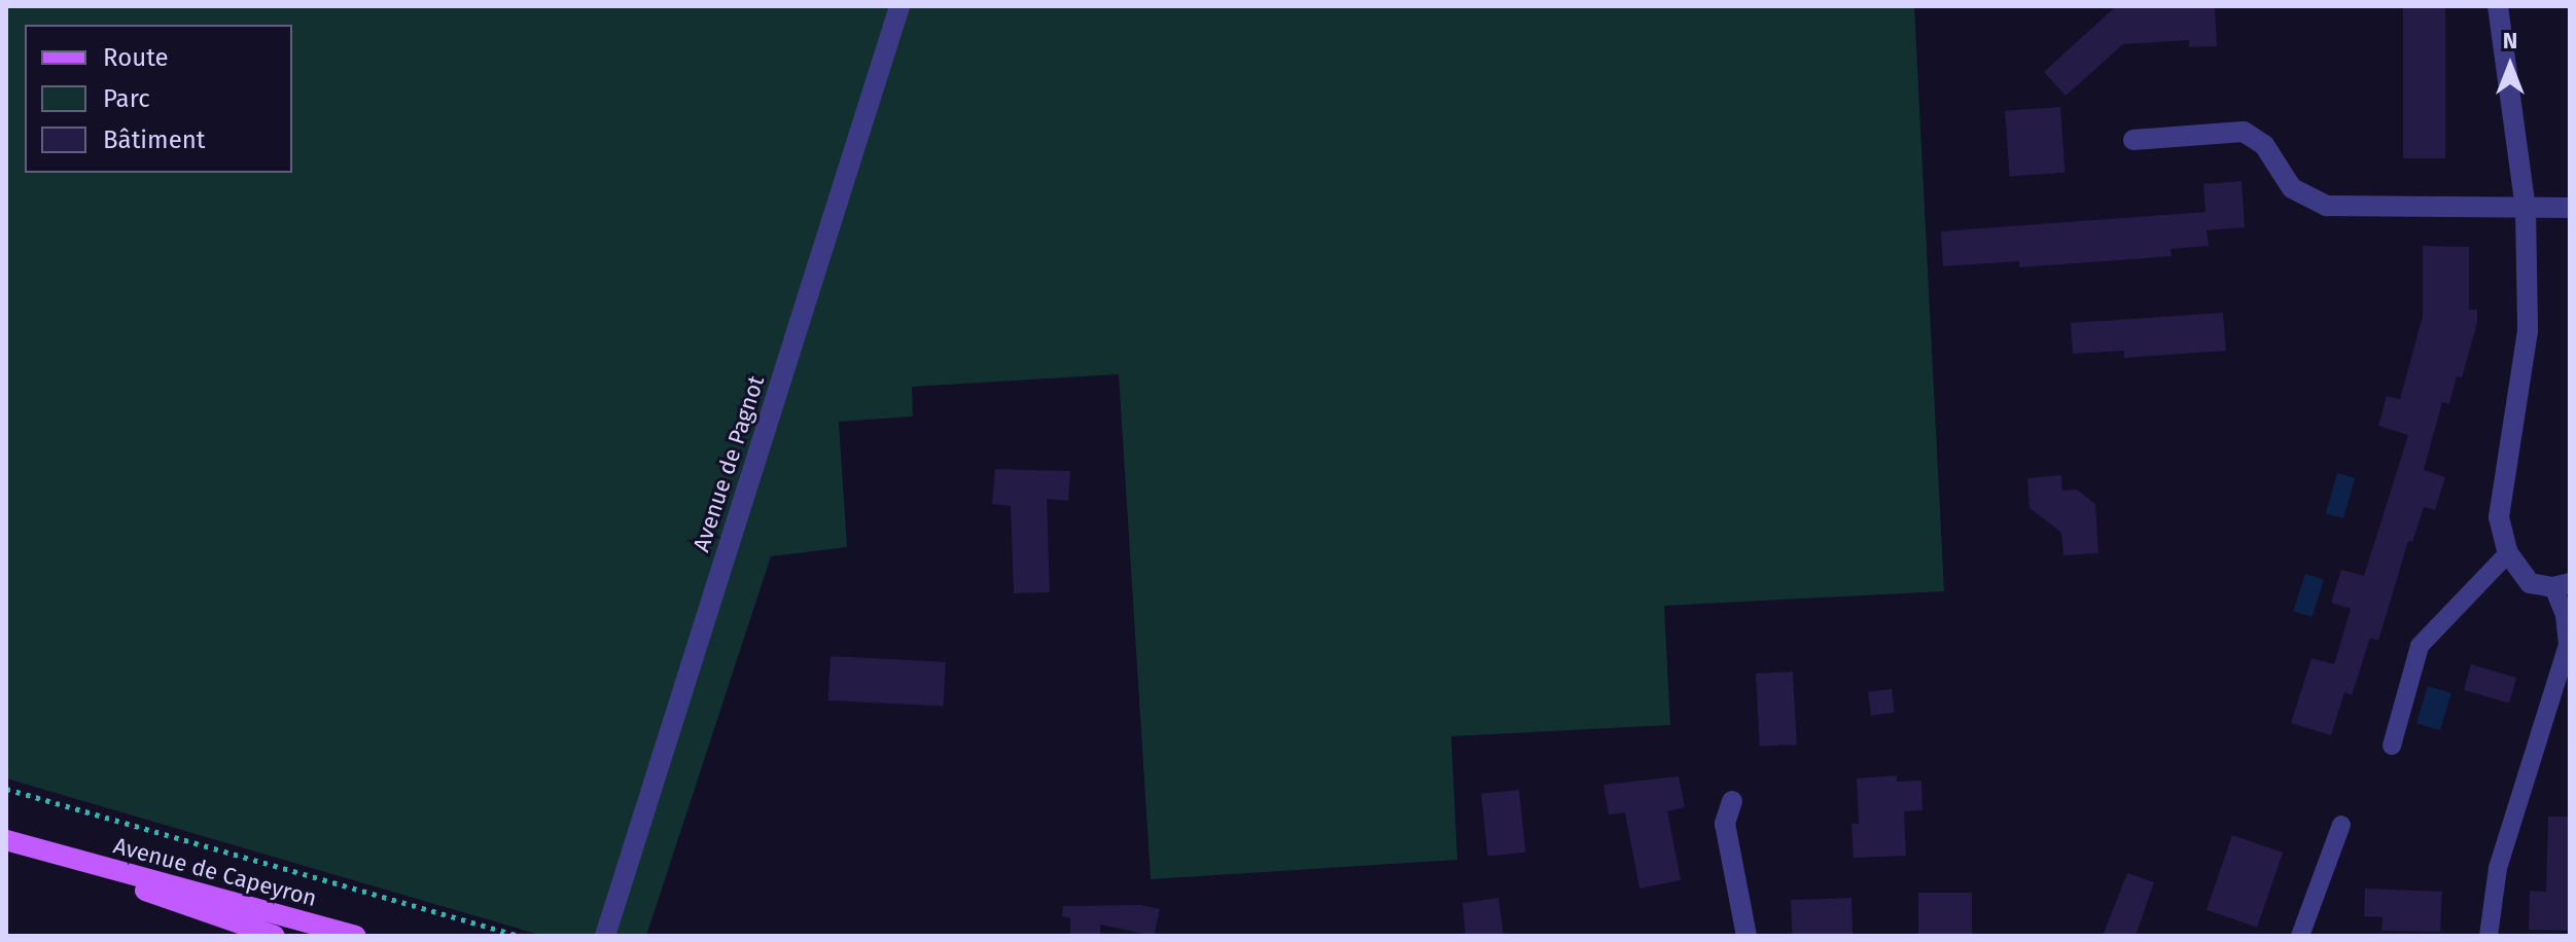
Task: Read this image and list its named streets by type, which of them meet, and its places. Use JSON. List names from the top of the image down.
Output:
{
  "streets": {
    "main road": ["Avenue de Capeyron"],
    "street": ["Avenue de Pagnot"]
  },
  "legend": ["Route", "Parc", "Bâtiment"],
  "north": "top"
}
